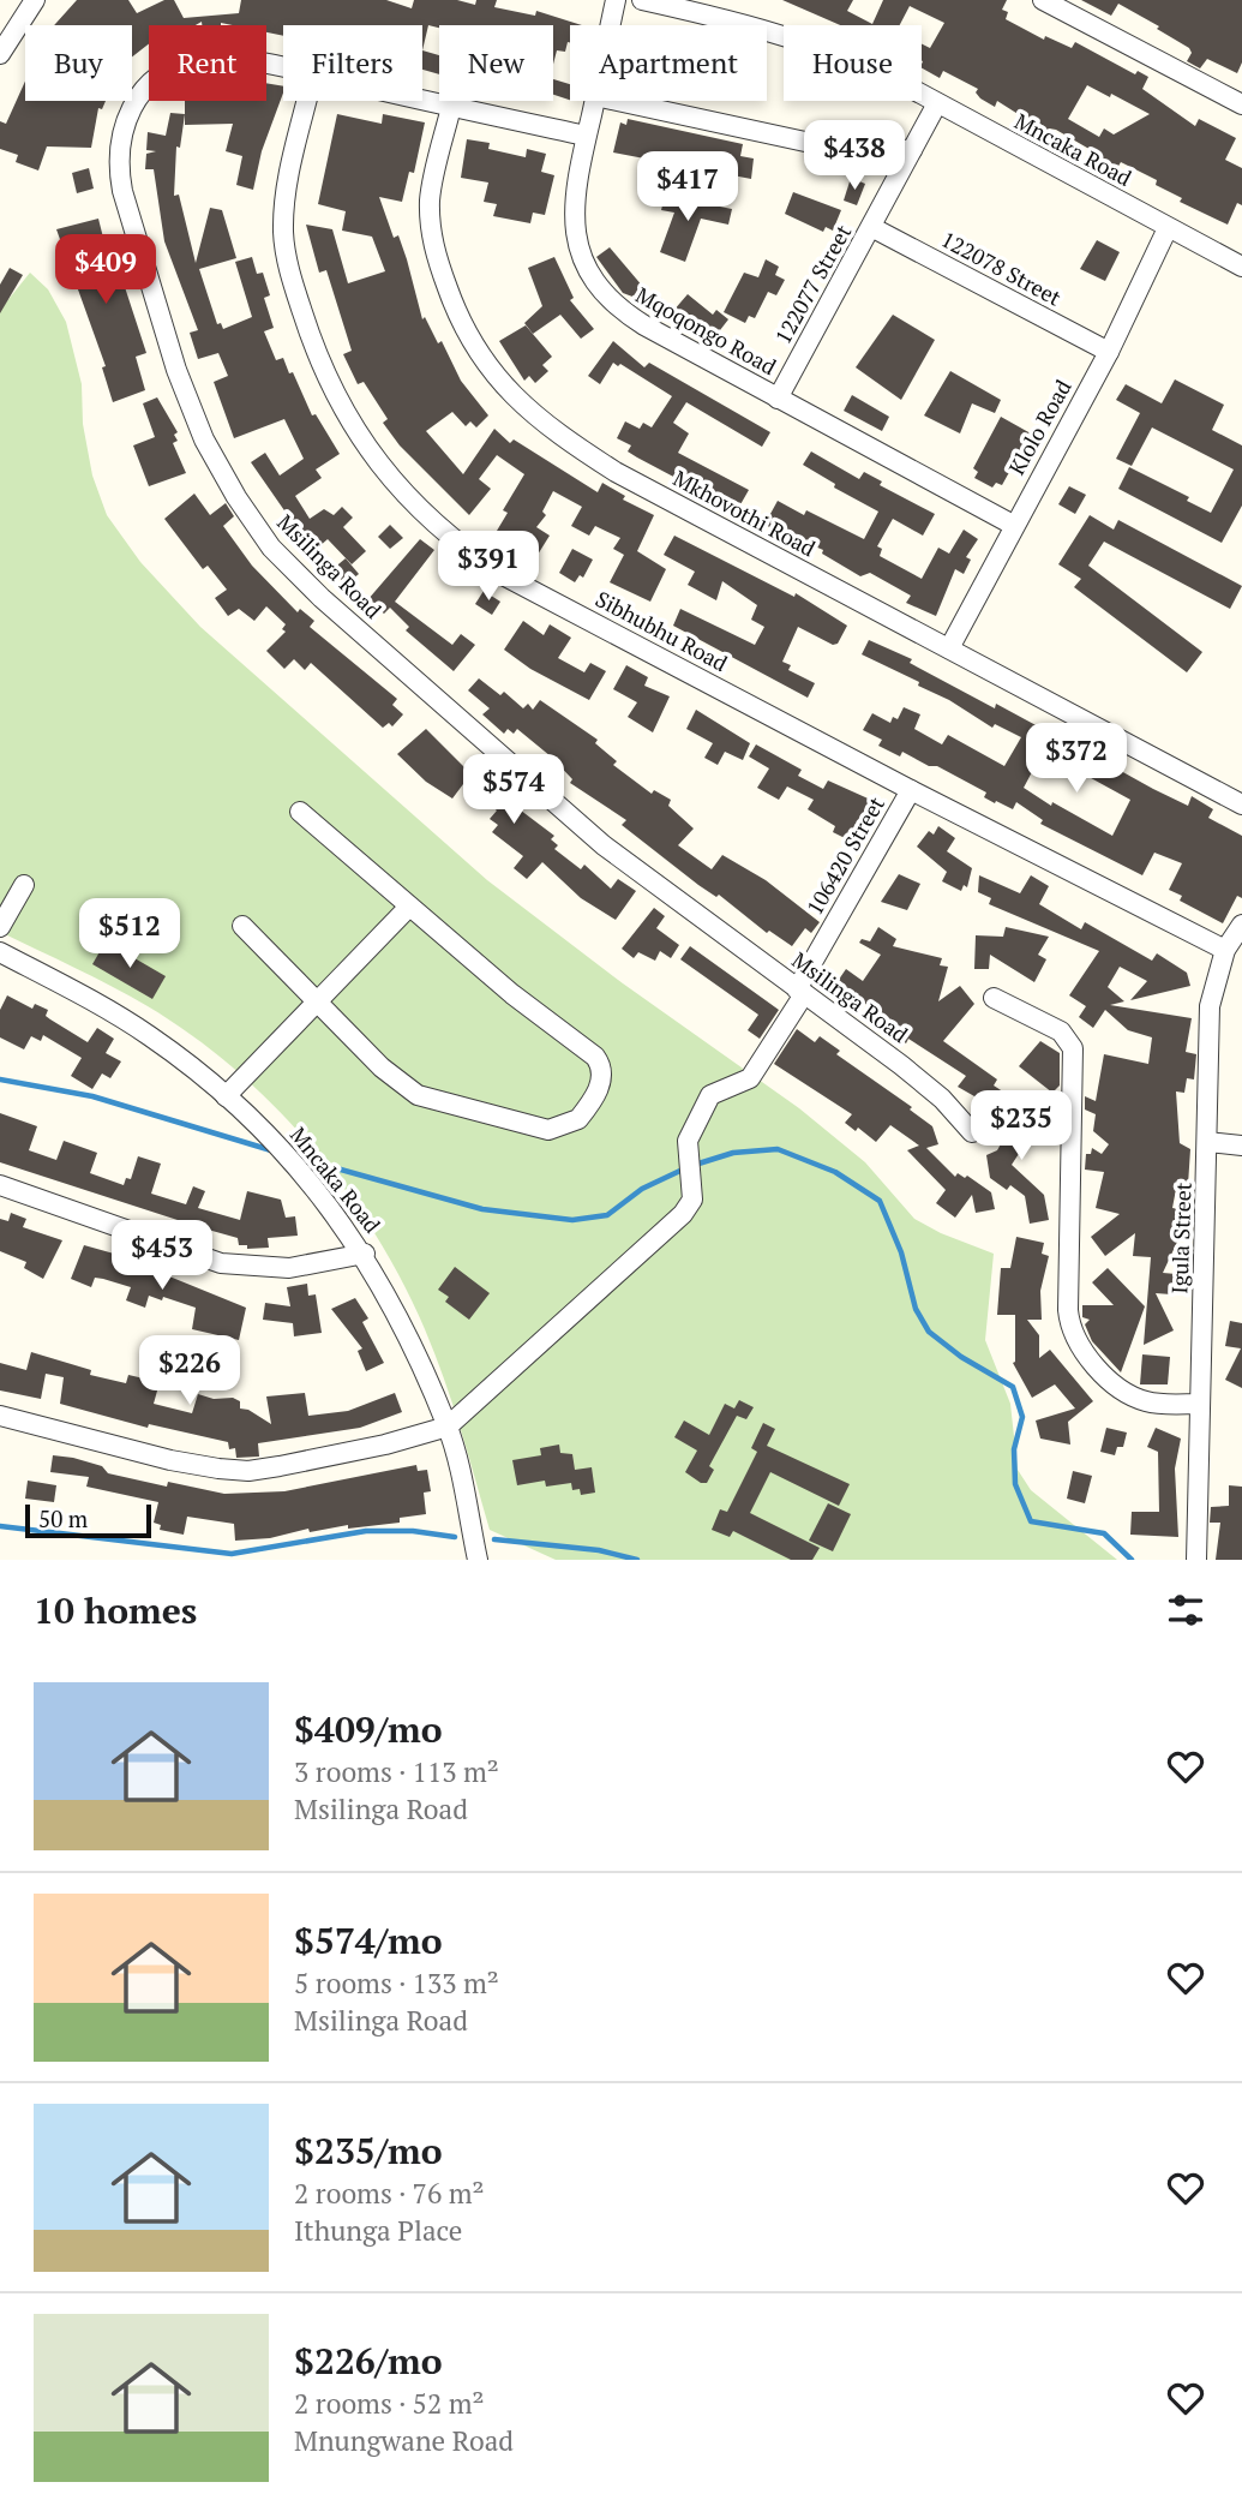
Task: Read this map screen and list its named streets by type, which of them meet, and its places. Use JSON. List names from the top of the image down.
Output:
{
  "streets": {
    "street": [
      "Mncaka Road",
      "122078 Street",
      "122077 Street",
      "Mqoqongo Road",
      "Klolo Road",
      "Mkhovothi Road",
      "Msilinga Road",
      "Sibhubhu Road",
      "106420 Street",
      "Igula Street"
    ]
  },
  "crossings": [
    ["Mncaka Road", "122077 Street"],
    ["Mncaka Road", "Klolo Road"],
    ["Mncaka Road", "106420 Street"],
    ["122078 Street", "122077 Street"],
    ["122078 Street", "Klolo Road"],
    ["122077 Street", "Mqoqongo Road"],
    ["Mqoqongo Road", "Klolo Road"],
    ["Mqoqongo Road", "Msilinga Road"],
    ["Klolo Road", "Mkhovothi Road"],
    ["Mkhovothi Road", "Msilinga Road"],
    ["Msilinga Road", "106420 Street"],
    ["Sibhubhu Road", "106420 Street"],
    ["Sibhubhu Road", "Igula Street"]
  ],
  "scale_bar": "50 m",
  "page": {
    "chip": [
      "Buy",
      "Rent",
      "Filters",
      "New",
      "Apartment",
      "House"
    ],
    "price": [
      "$438",
      "$417",
      "$409",
      "$391",
      "$372",
      "$574",
      "$512",
      "$235",
      "$453",
      "$226"
    ],
    "scale": "50 m",
    "heading": "10 homes",
    "list": [
      {
        "name": "$409/mo",
        "note": "3 rooms · 113 m² · Msilinga Road"
      },
      {
        "name": "$574/mo",
        "note": "5 rooms · 133 m² · Msilinga Road"
      },
      {
        "name": "$235/mo",
        "note": "2 rooms · 76 m² · Ithunga Place"
      },
      {
        "name": "$226/mo",
        "note": "2 rooms · 52 m² · Mnungwane Road"
      }
    ]
  }
}
